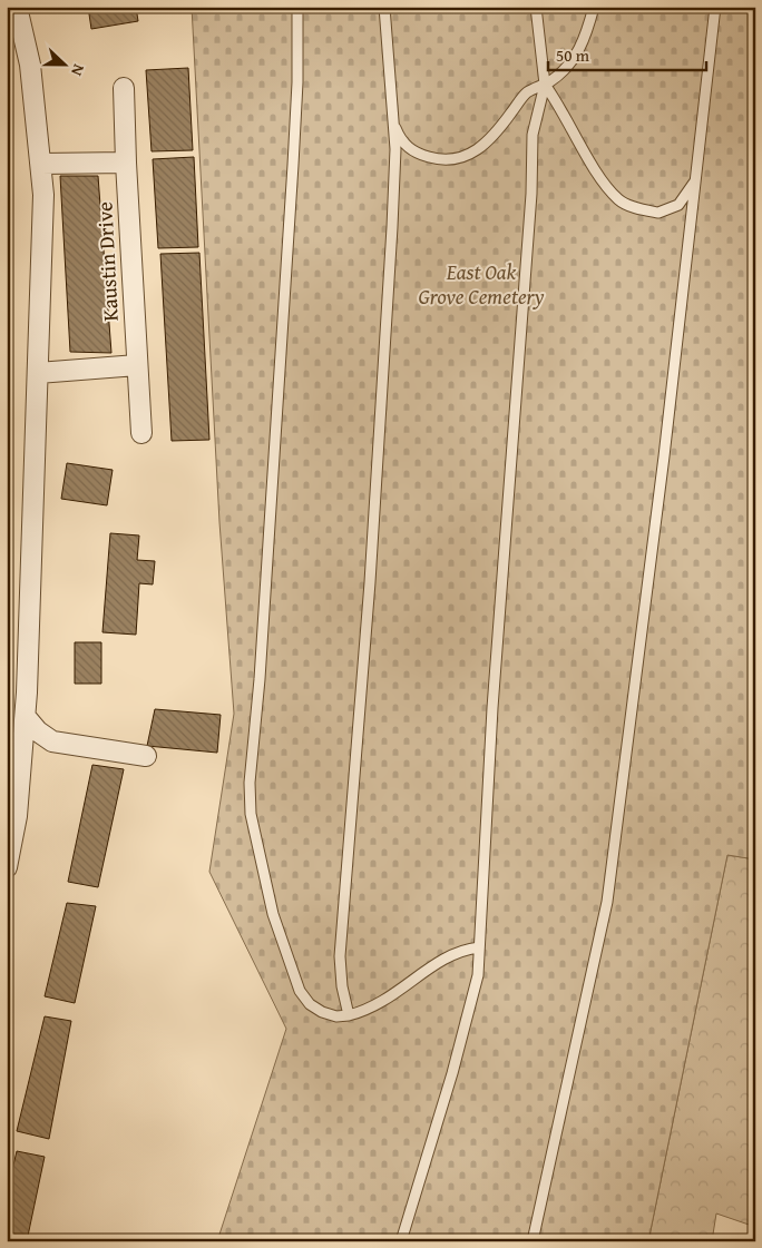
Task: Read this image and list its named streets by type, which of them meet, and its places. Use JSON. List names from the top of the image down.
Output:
{
  "streets": {
    "street": ["Kaustin Drive"]
  },
  "parks": ["East Oak Grove Cemetery"],
  "scale_bar": "50 m",
  "north": "right"
}
